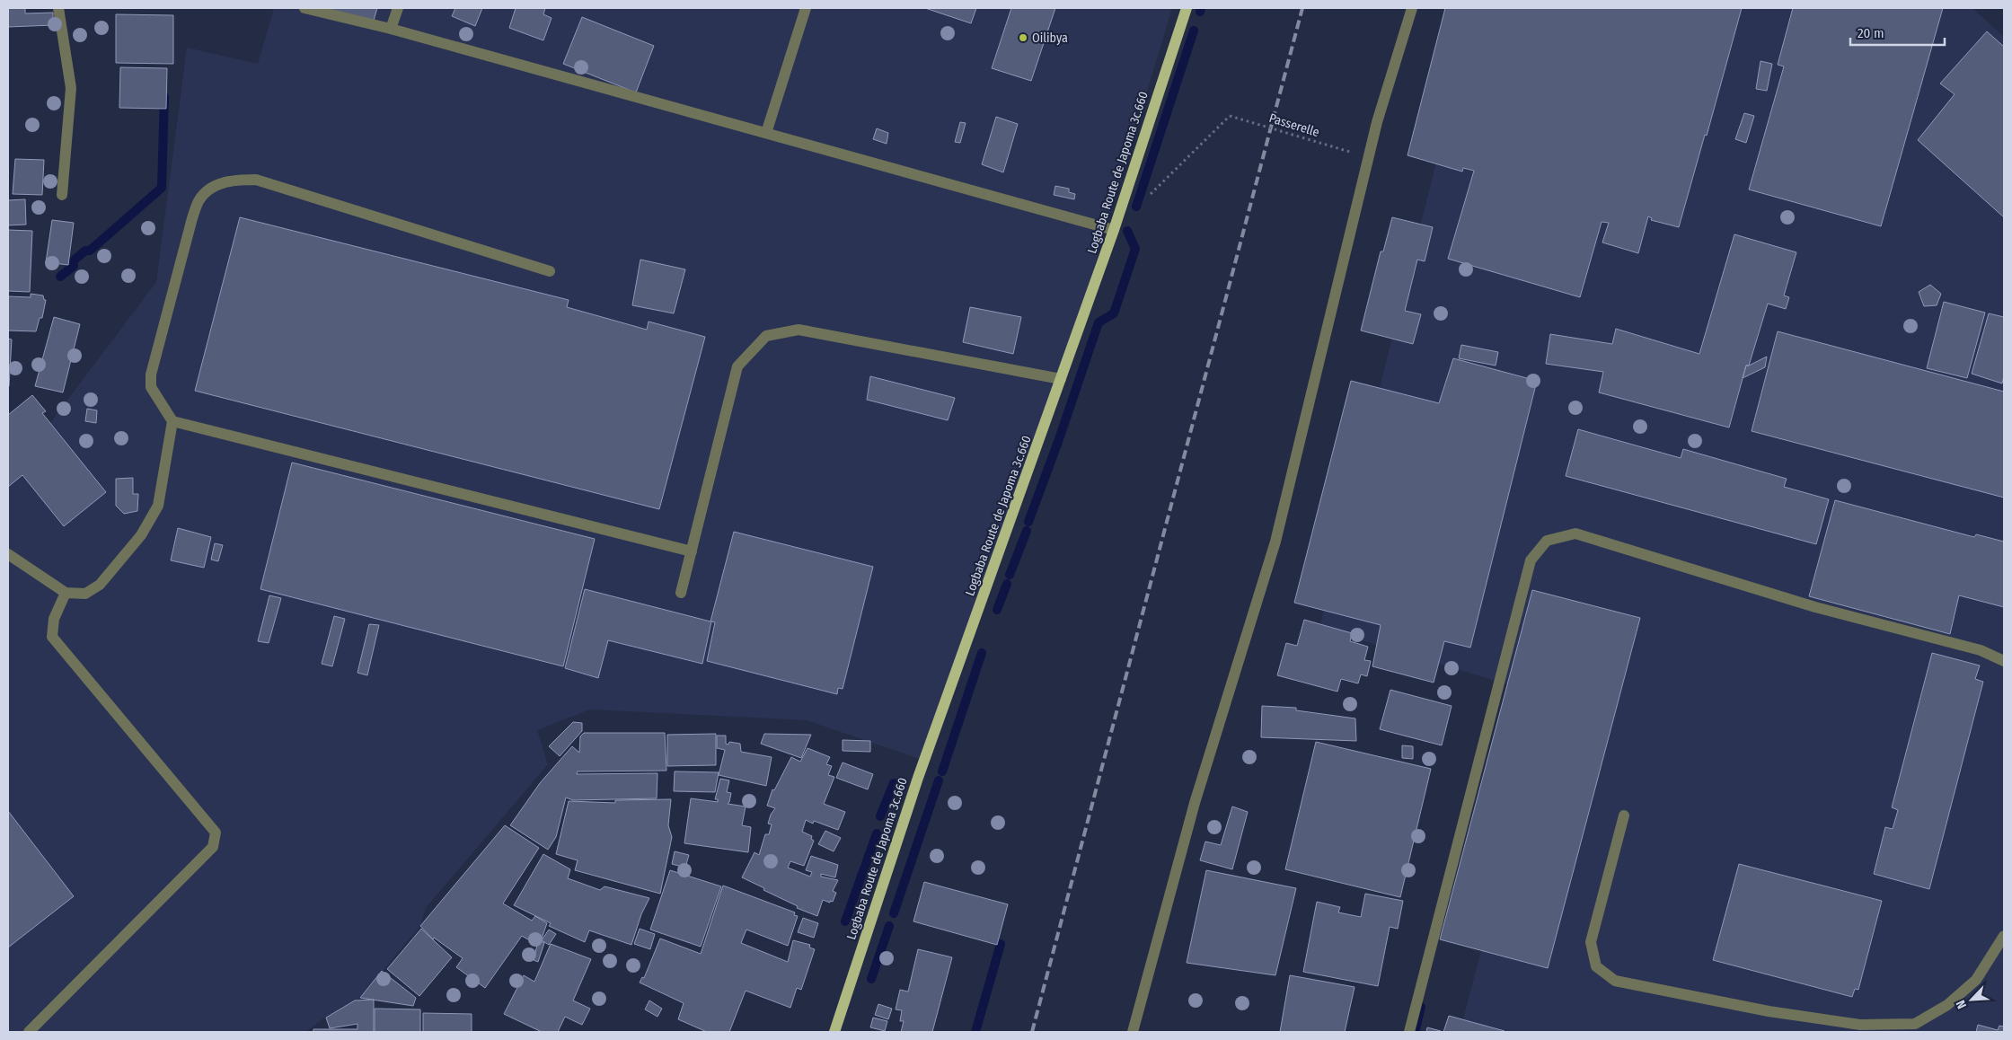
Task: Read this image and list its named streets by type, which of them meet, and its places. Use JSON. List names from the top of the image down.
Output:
{
  "streets": {
    "main road": ["Logbaba Route de Japoma 3c.660"],
    "path": ["Passerelle"]
  },
  "places": ["Oilibya"],
  "scale_bar": "20 m",
  "north": "bottom left"
}
